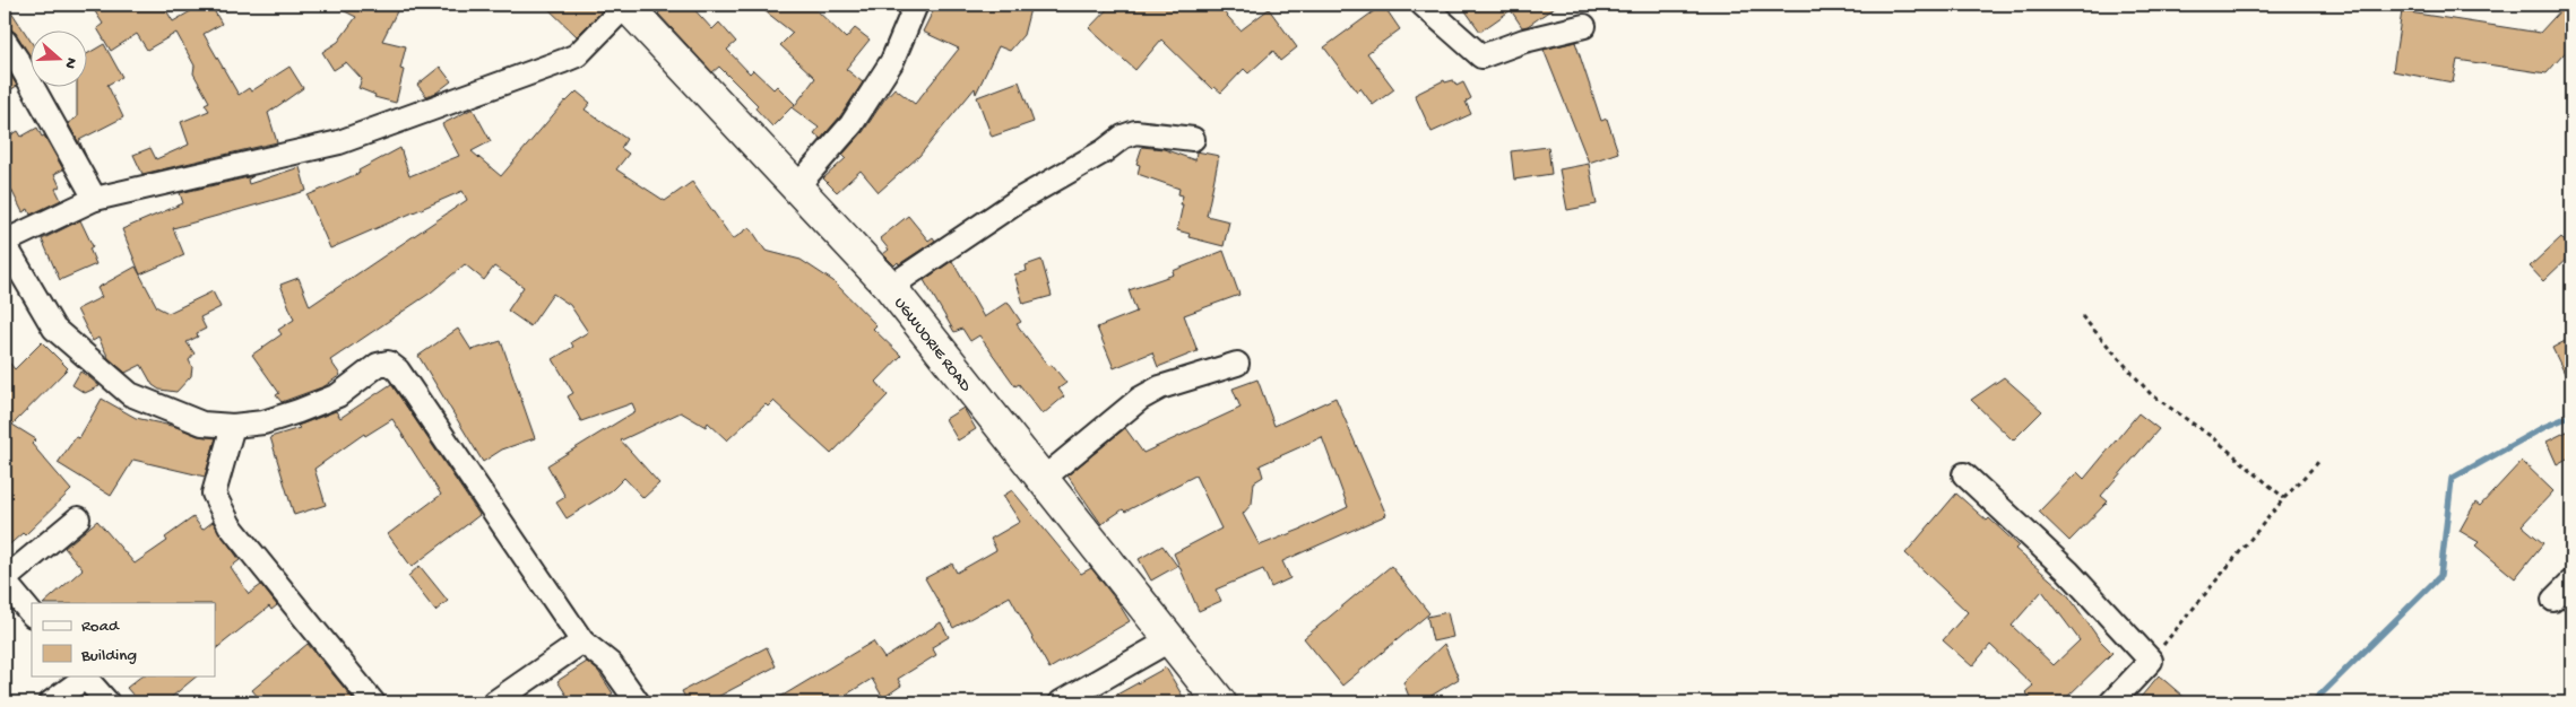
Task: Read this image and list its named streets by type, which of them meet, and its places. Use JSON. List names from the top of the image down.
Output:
{
  "streets": {
    "street": ["UGWUORIE ROAD"]
  },
  "legend": ["Road", "Building"],
  "north": "right"
}
